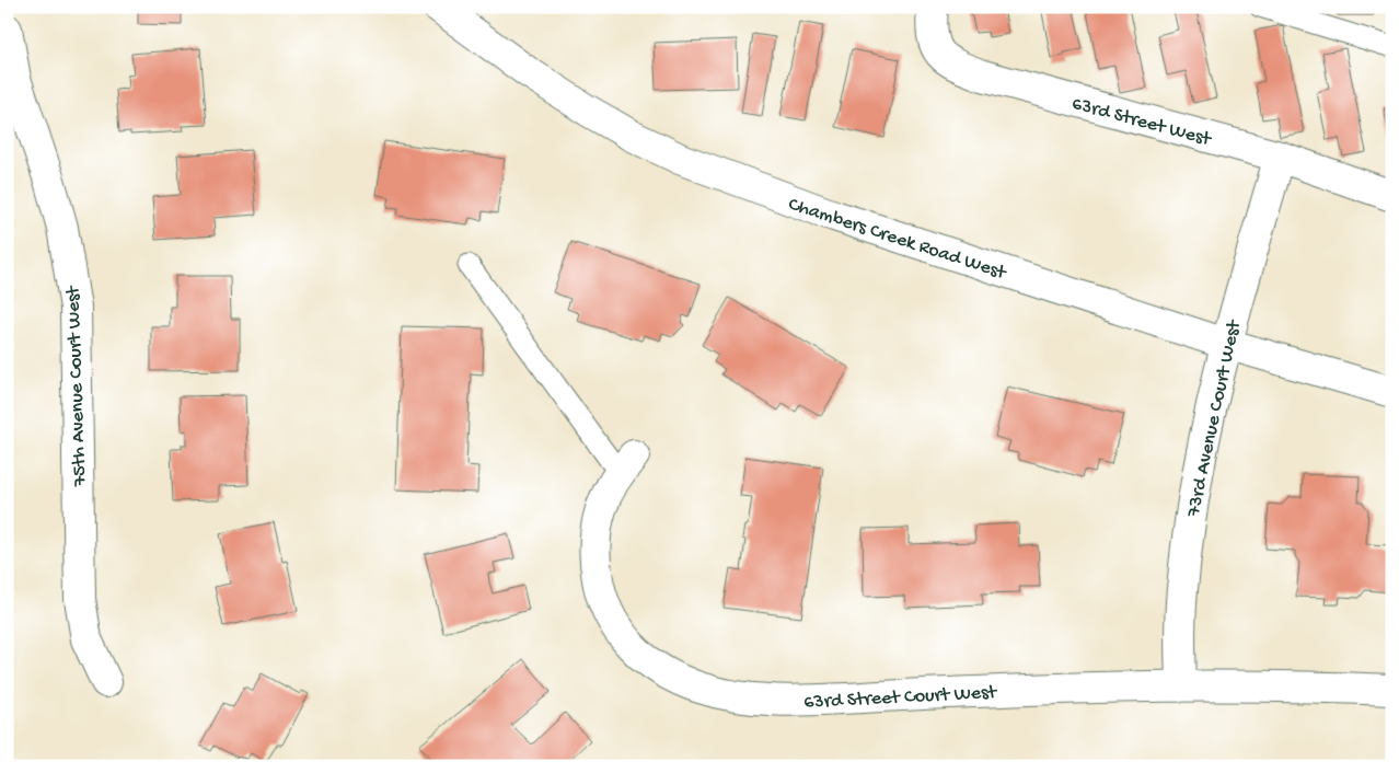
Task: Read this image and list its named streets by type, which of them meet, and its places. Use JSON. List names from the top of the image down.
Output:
{
  "streets": {
    "street": [
      "63rd Street West",
      "Chambers Creek Road West",
      "75th Avenue Court West",
      "73rd Avenue Court West",
      "63rd Street Court West"
    ]
  },
  "crossings": [
    ["63rd Street West", "73rd Avenue Court West"],
    ["Chambers Creek Road West", "73rd Avenue Court West"],
    ["73rd Avenue Court West", "63rd Street Court West"]
  ]
}
